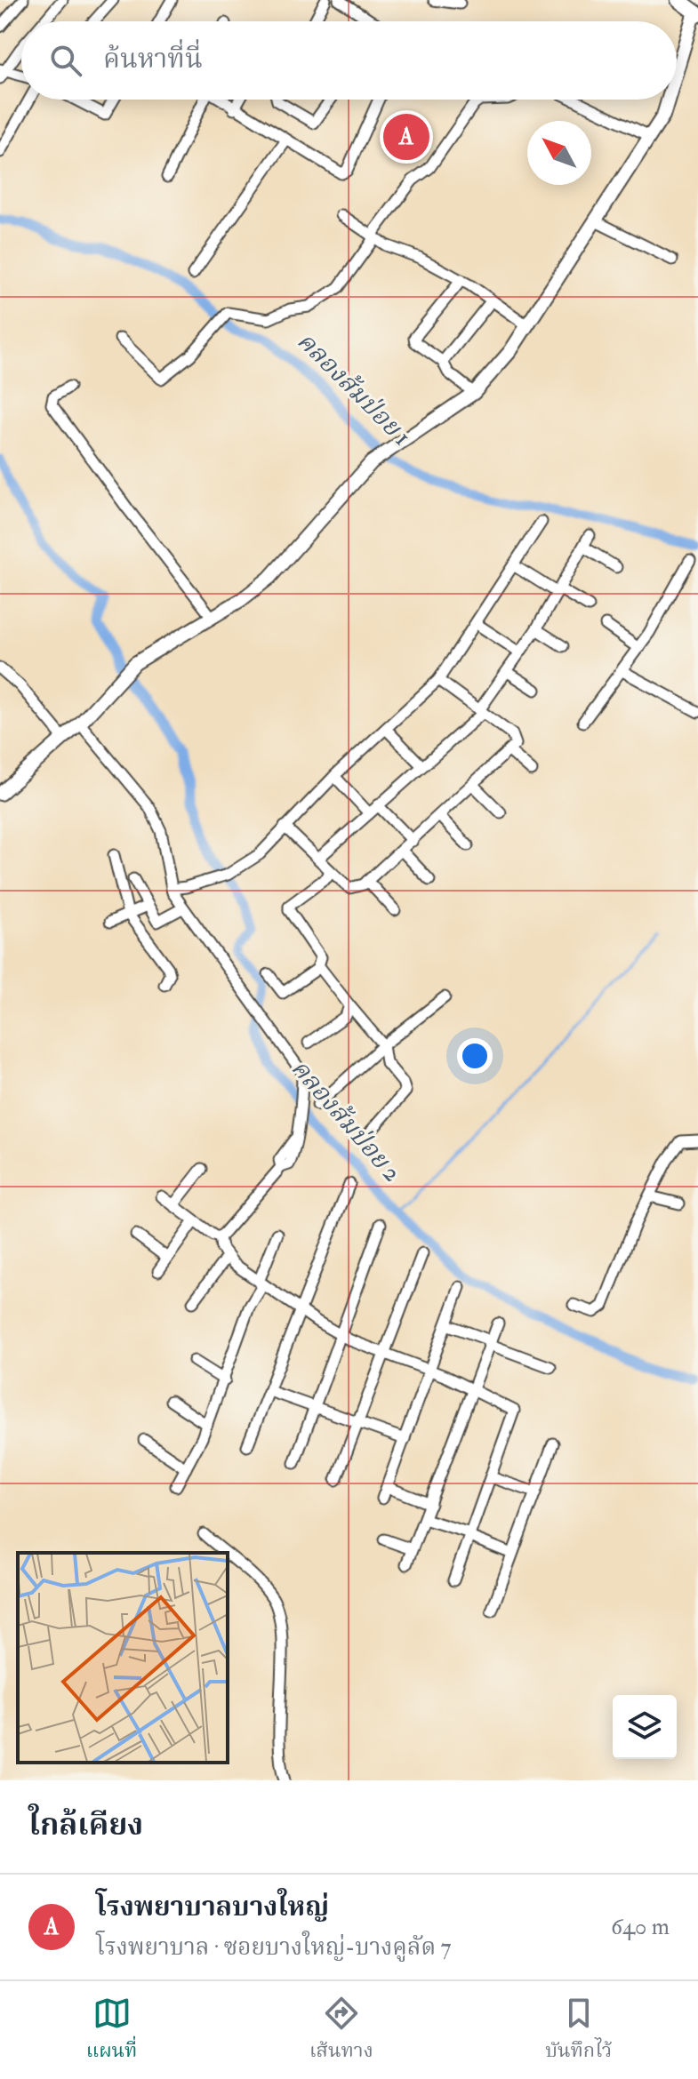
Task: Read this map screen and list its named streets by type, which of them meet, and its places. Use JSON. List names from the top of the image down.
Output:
{
  "water": ["คลองส้มป่อย 1", "คลองส้มป่อย 2"],
  "north": "top left",
  "page": {
    "search": "ค้นหาที่นี่",
    "pins": "A",
    "heading": "ใกล้เคียง",
    "list": [
      {
        "mark": "A",
        "name": "โรงพยาบาลบางใหญ่",
        "note": "โรงพยาบาล · ซอยบางใหญ่-บางคูลัด 7",
        "value": "640 m"
      }
    ],
    "nav": ["แผนที่", "เส้นทาง", "บันทึกไว้"]
  }
}
